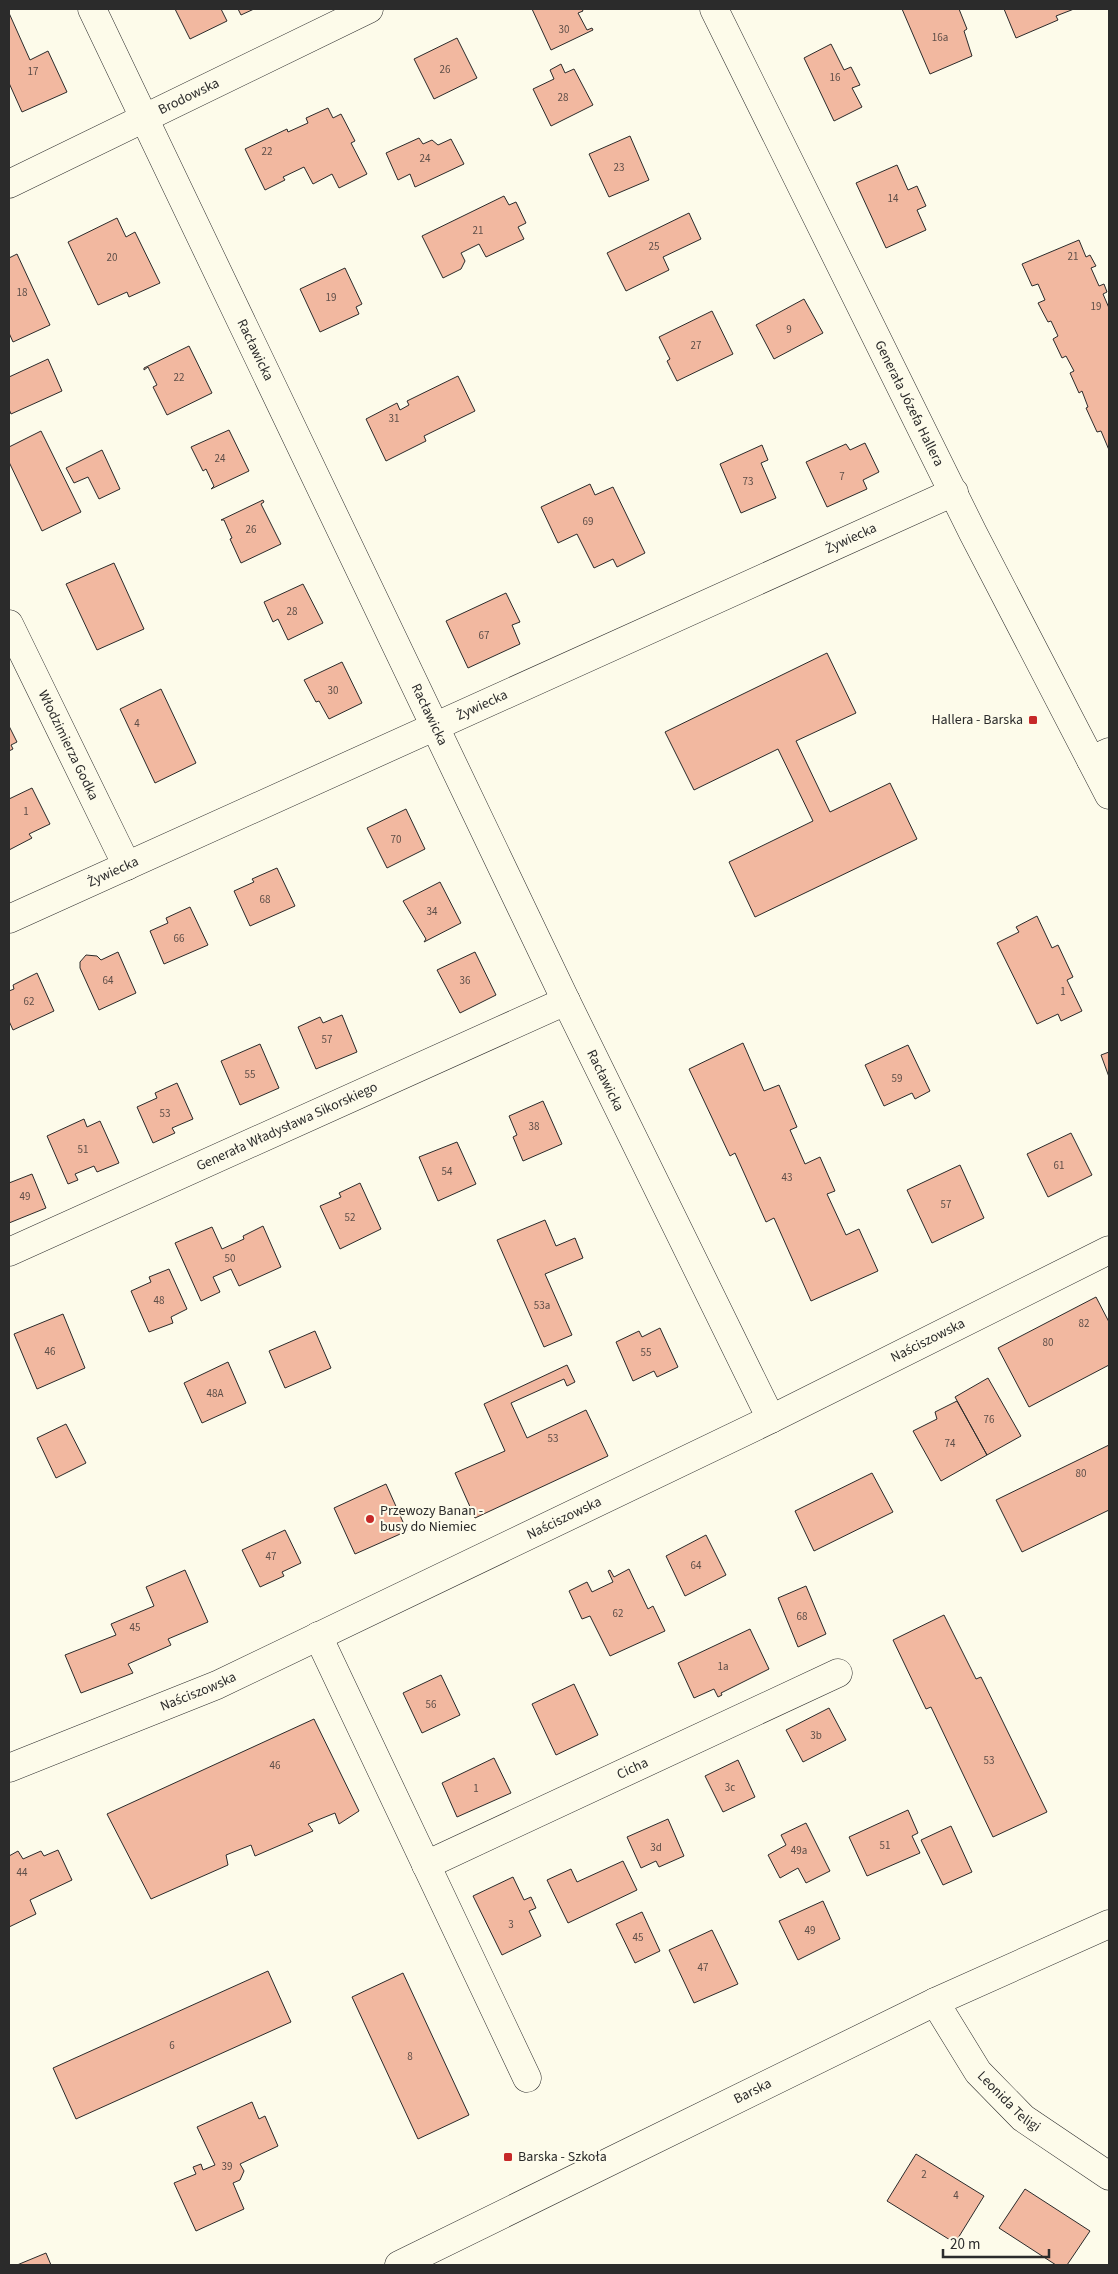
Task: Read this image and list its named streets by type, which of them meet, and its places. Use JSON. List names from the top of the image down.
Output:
{
  "streets": {
    "street": [
      "Brodowska",
      "Racławicka",
      "Generała Józefa Hallera",
      "Żywiecka",
      "Włodzimierza Godka",
      "Generała Władysława Sikorskiego",
      "Naściszowska",
      "Cicha",
      "Barska",
      "Leonida Teligi"
    ]
  },
  "crossings": [
    ["Brodowska", "Racławicka"],
    ["Racławicka", "Żywiecka"],
    ["Racławicka", "Generała Władysława Sikorskiego"],
    ["Racławicka", "Naściszowska"],
    ["Generała Józefa Hallera", "Żywiecka"],
    ["Żywiecka", "Włodzimierza Godka"],
    ["Barska", "Leonida Teligi"]
  ],
  "places": {
    "transit": ["Hallera - Barska", "Barska - Szkoła"],
    "other": ["Przewozy Banan - busy do Niemiec"]
  },
  "house_numbers": [
    "30",
    "16a",
    "26",
    "17",
    "16",
    "28",
    "22",
    "24",
    "23",
    "14",
    "21",
    "25",
    "21",
    "20",
    "18",
    "19",
    "19",
    "9",
    "27",
    "22",
    "31",
    "24",
    "7",
    "73",
    "69",
    "26",
    "28",
    "67",
    "30",
    "4",
    "1",
    "70",
    "68",
    "34",
    "66",
    "64",
    "36",
    "1",
    "62",
    "57",
    "55",
    "59",
    "53",
    "38",
    "51",
    "61",
    "54",
    "43",
    "49",
    "57",
    "52",
    "50",
    "48",
    "53a",
    "82",
    "80",
    "46",
    "55",
    "48A",
    "76",
    "53",
    "74",
    "80",
    "47",
    "64",
    "62",
    "68",
    "45",
    "1a",
    "56",
    "3b",
    "53",
    "46",
    "3c",
    "1",
    "51",
    "3d",
    "49a",
    "44",
    "3",
    "49",
    "45",
    "47",
    "6",
    "8",
    "39",
    "2",
    "4"
  ],
  "scale_bar": "20 m"
}
